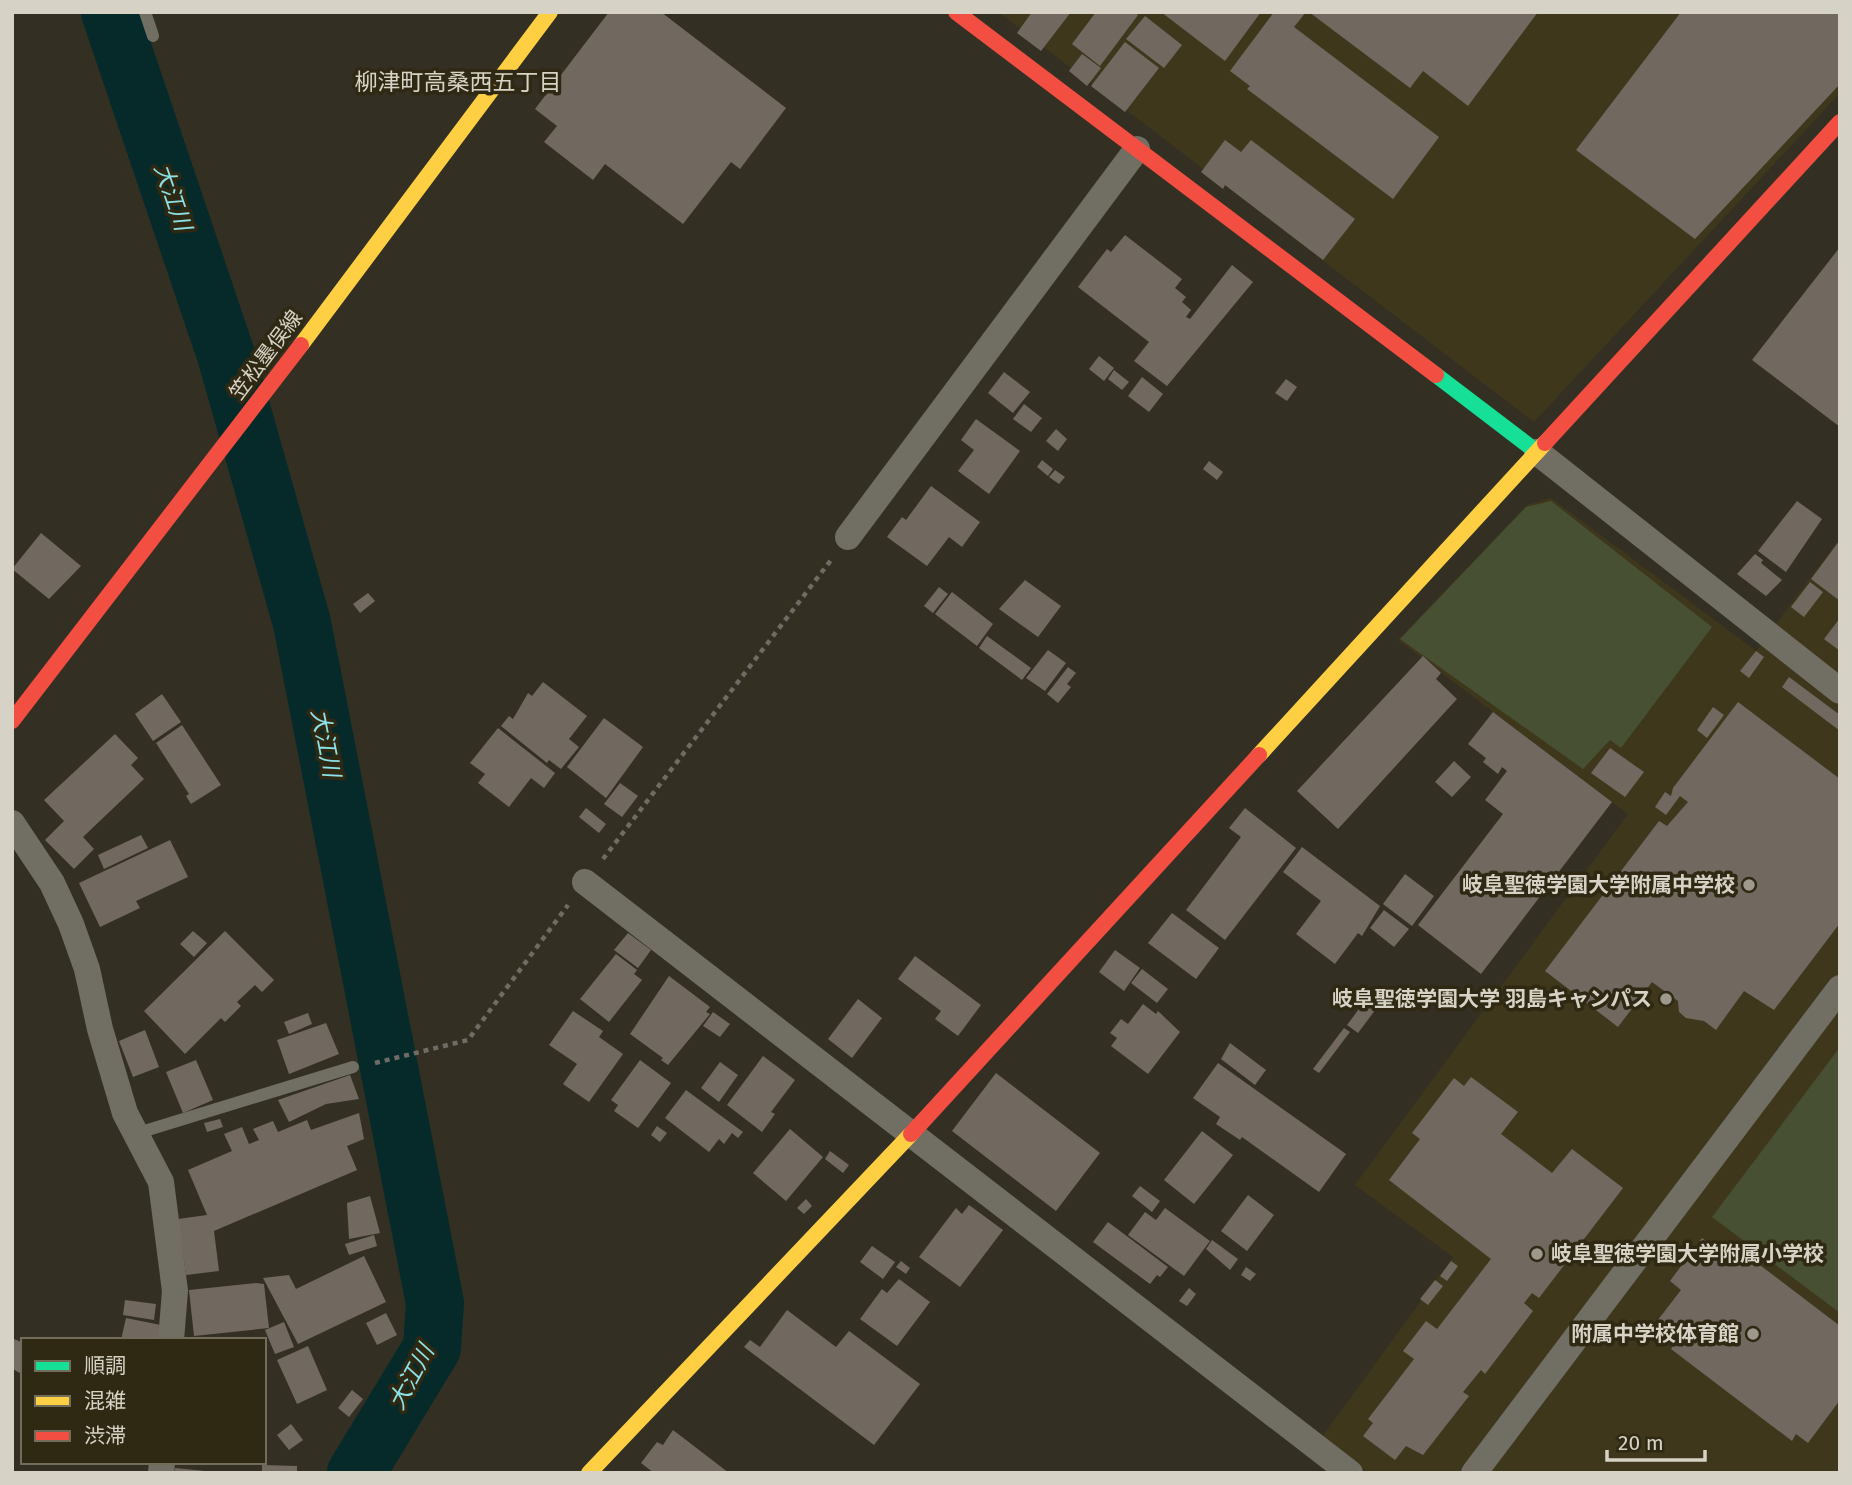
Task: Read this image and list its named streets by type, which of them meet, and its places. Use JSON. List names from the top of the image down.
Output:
{
  "streets": {
    "street": ["笠松墨俣線"]
  },
  "districts": ["柳津町高桑西五丁目"],
  "water": ["大江川"],
  "places": [
    "岐阜聖徳学園大学附属中学校",
    "岐阜聖徳学園大学 羽島キャンパス",
    "岐阜聖徳学園大学附属小学校",
    "附属中学校体育館"
  ],
  "legend": ["順調", "混雑", "渋滞"],
  "scale_bar": "20 m"
}
